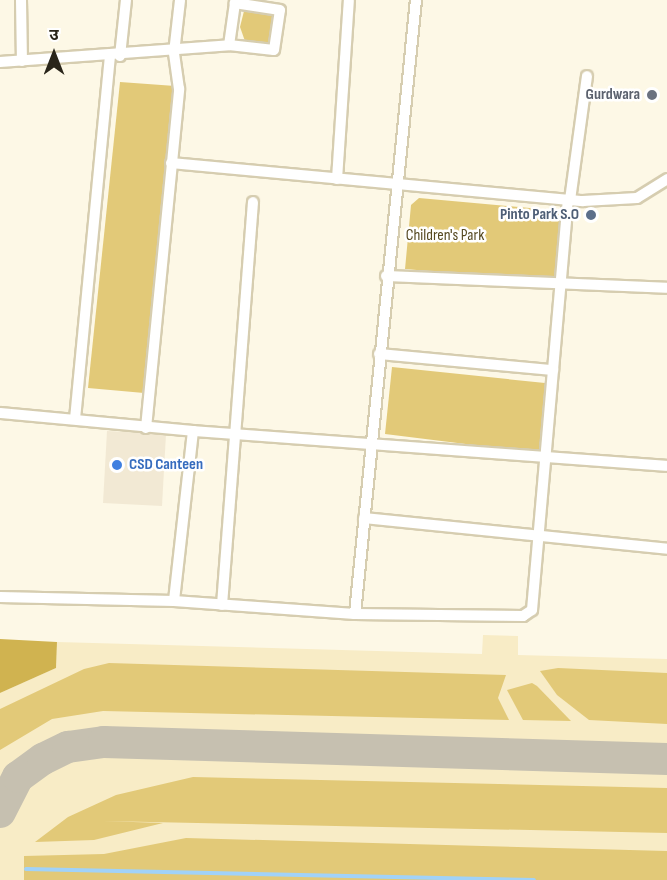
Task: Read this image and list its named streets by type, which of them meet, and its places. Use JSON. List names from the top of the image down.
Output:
{
  "parks": ["Children's Park"],
  "places": ["Gurdwara", "Pinto Park S.O", "CSD Canteen"],
  "north": "top"
}
